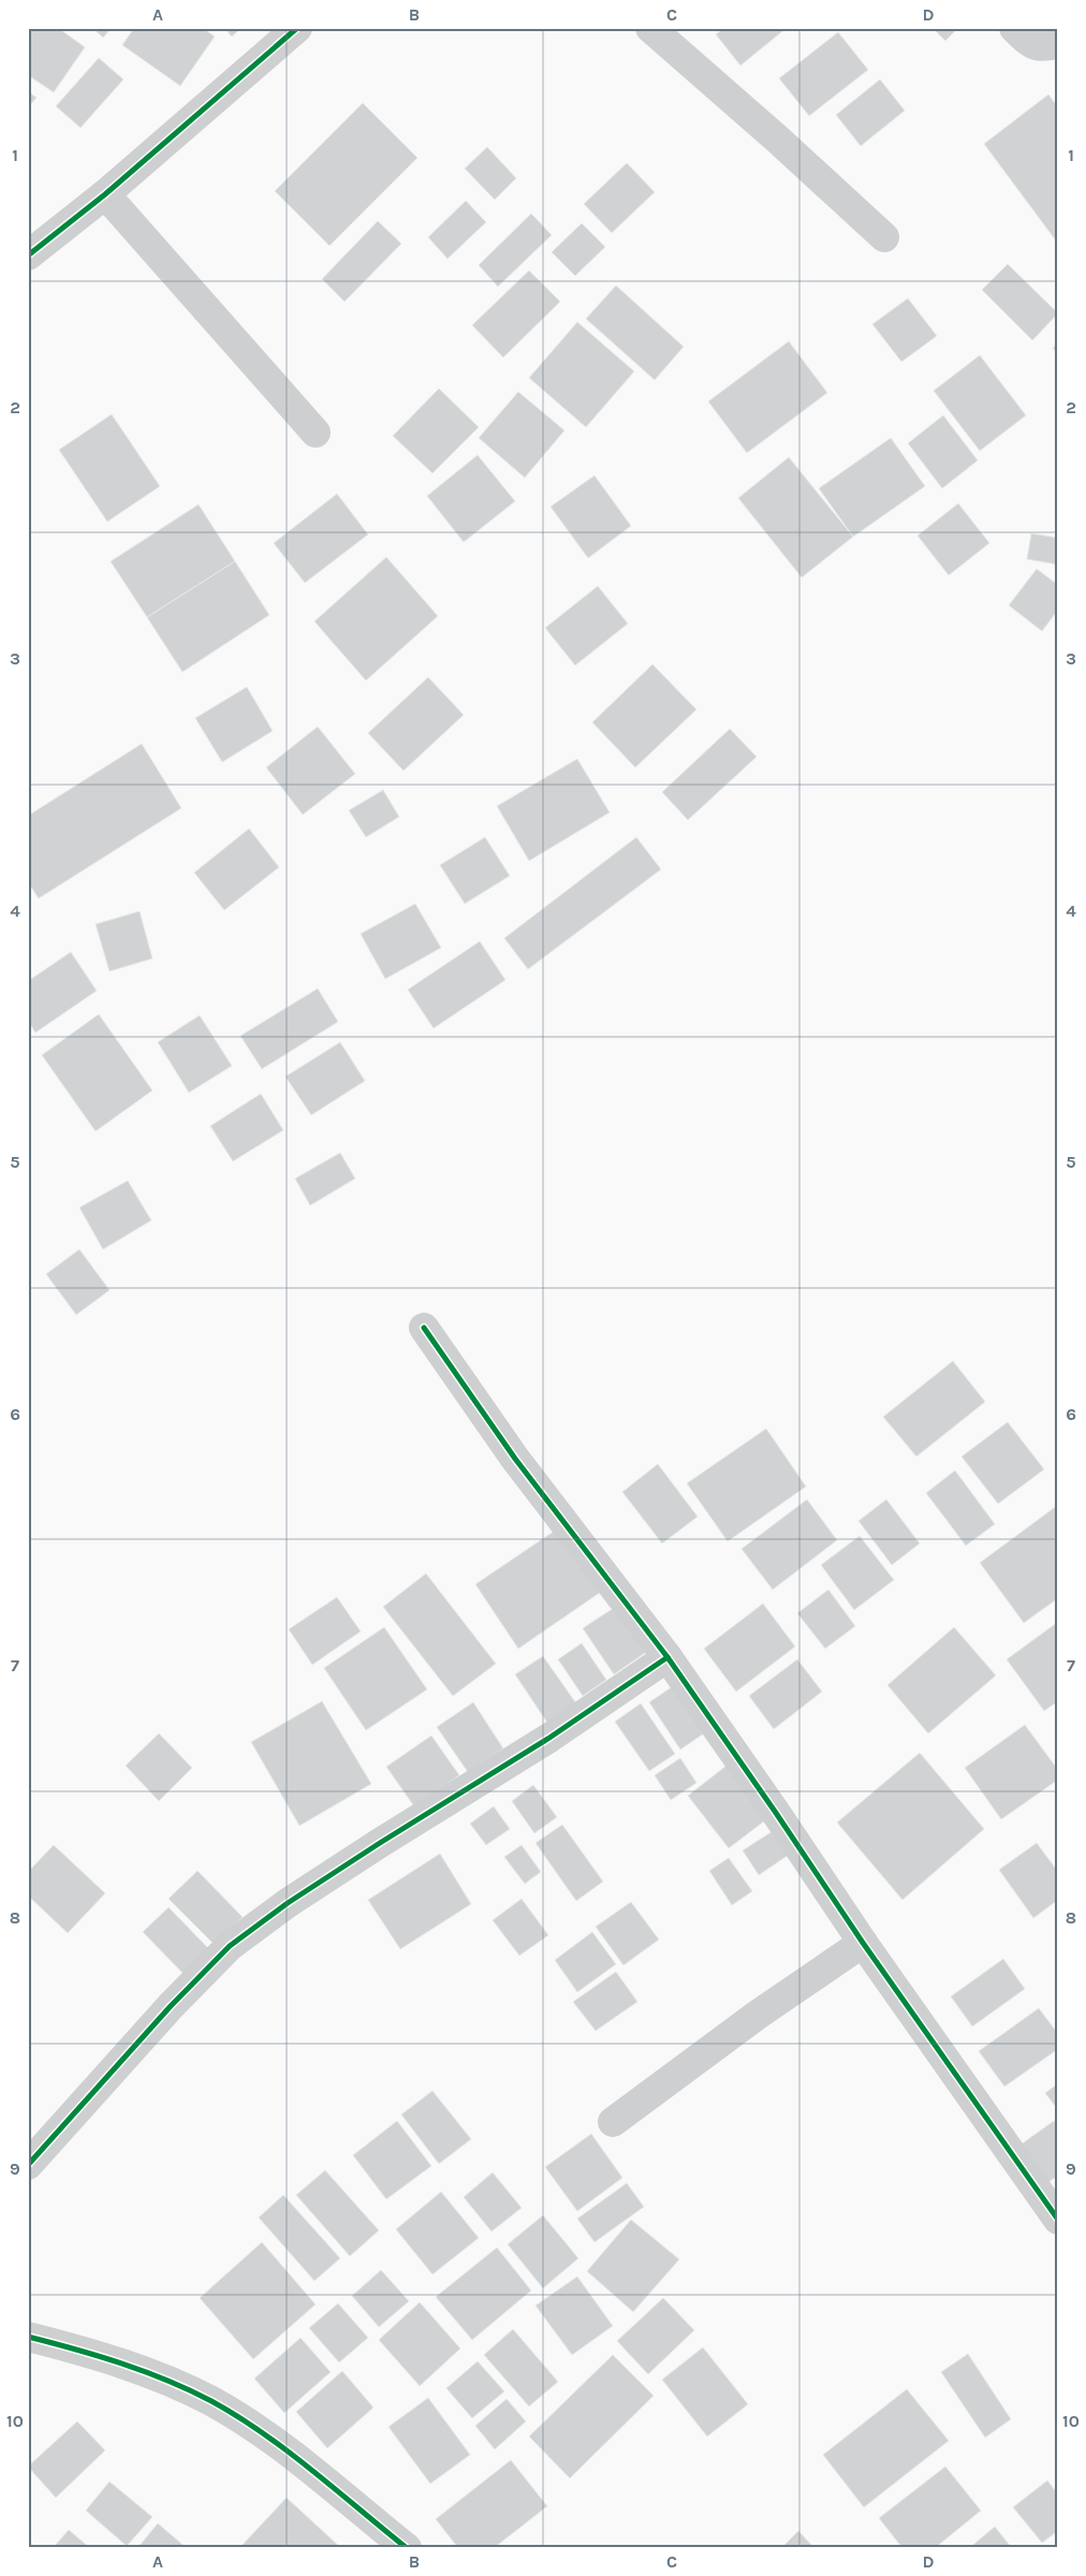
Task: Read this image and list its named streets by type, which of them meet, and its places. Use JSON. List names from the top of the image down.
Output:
{
  "grid": {
    "columns": [
      "A",
      "B",
      "C",
      "D"
    ],
    "rows": [
      "1",
      "2",
      "3",
      "4",
      "5",
      "6",
      "7",
      "8",
      "9",
      "10"
    ]
  }
}
